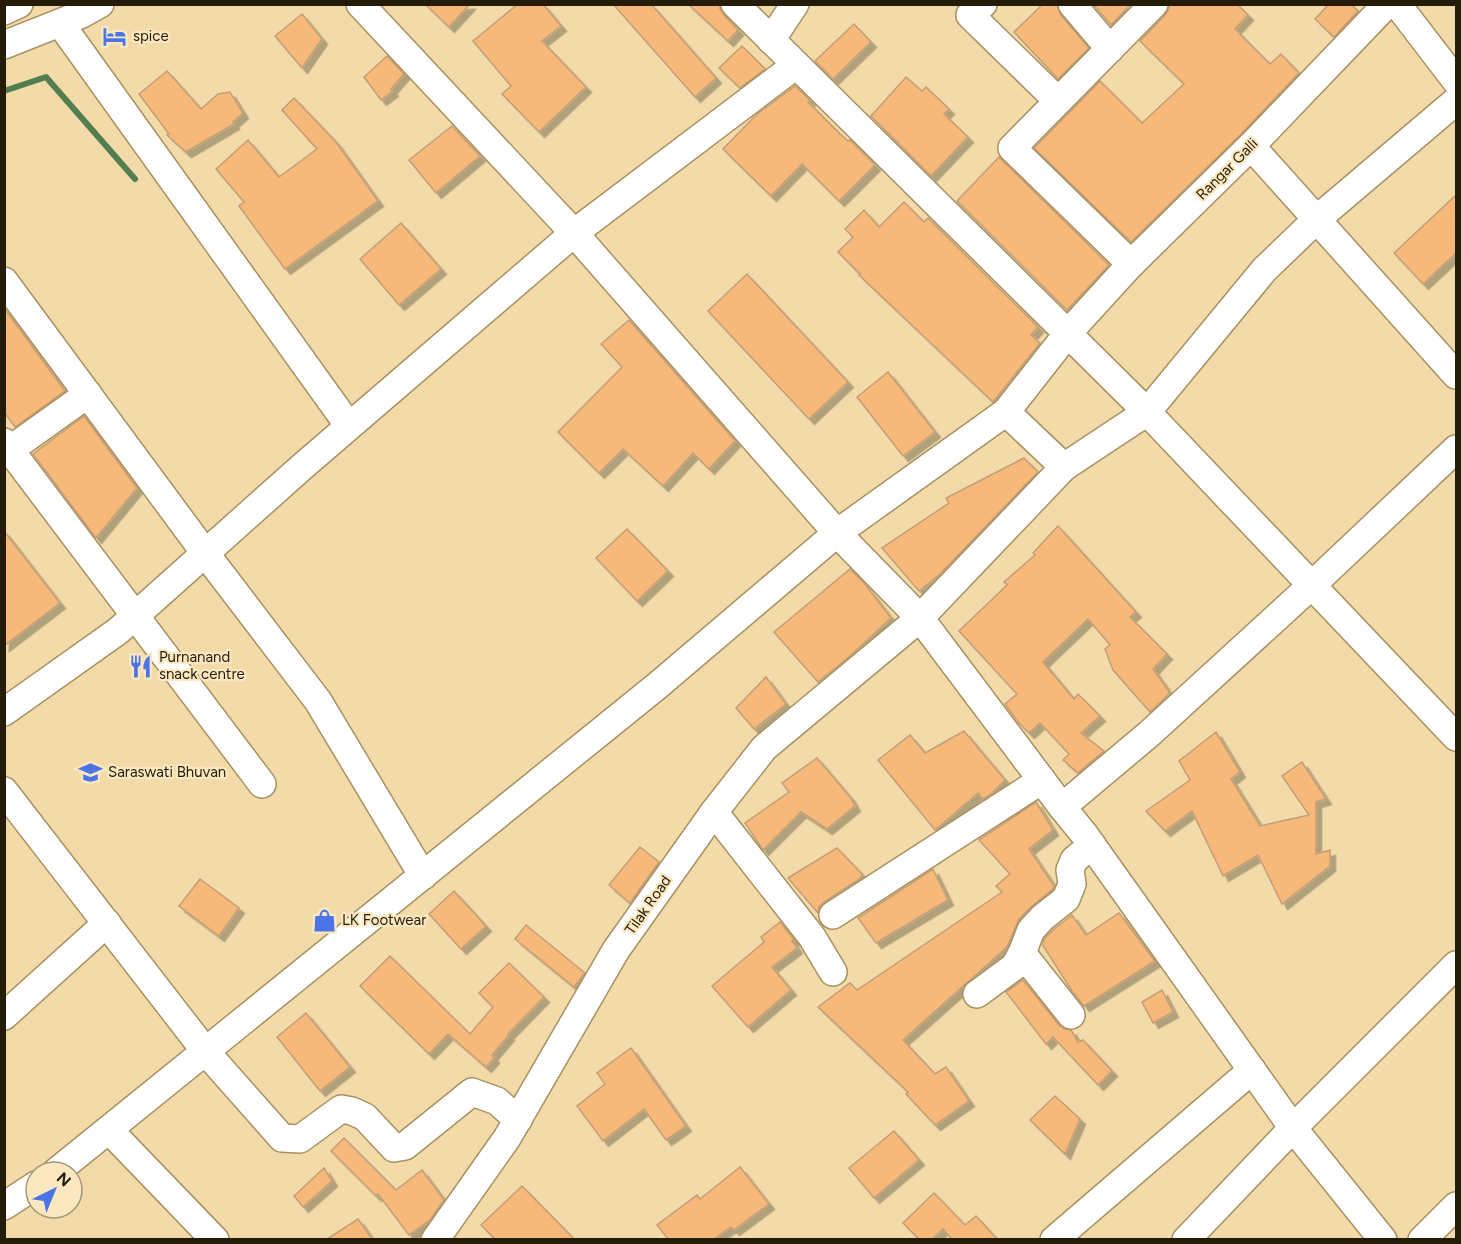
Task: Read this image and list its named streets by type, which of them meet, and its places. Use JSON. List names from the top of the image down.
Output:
{
  "streets": {
    "street": ["Rangar Galli", "Tilak Road"]
  },
  "places": {
    "hotel": ["spice"],
    "restaurant": ["Purnanand snack centre"],
    "school or university": ["Saraswati Bhuvan"],
    "shop": ["LK Footwear"]
  },
  "north": "top right"
}
